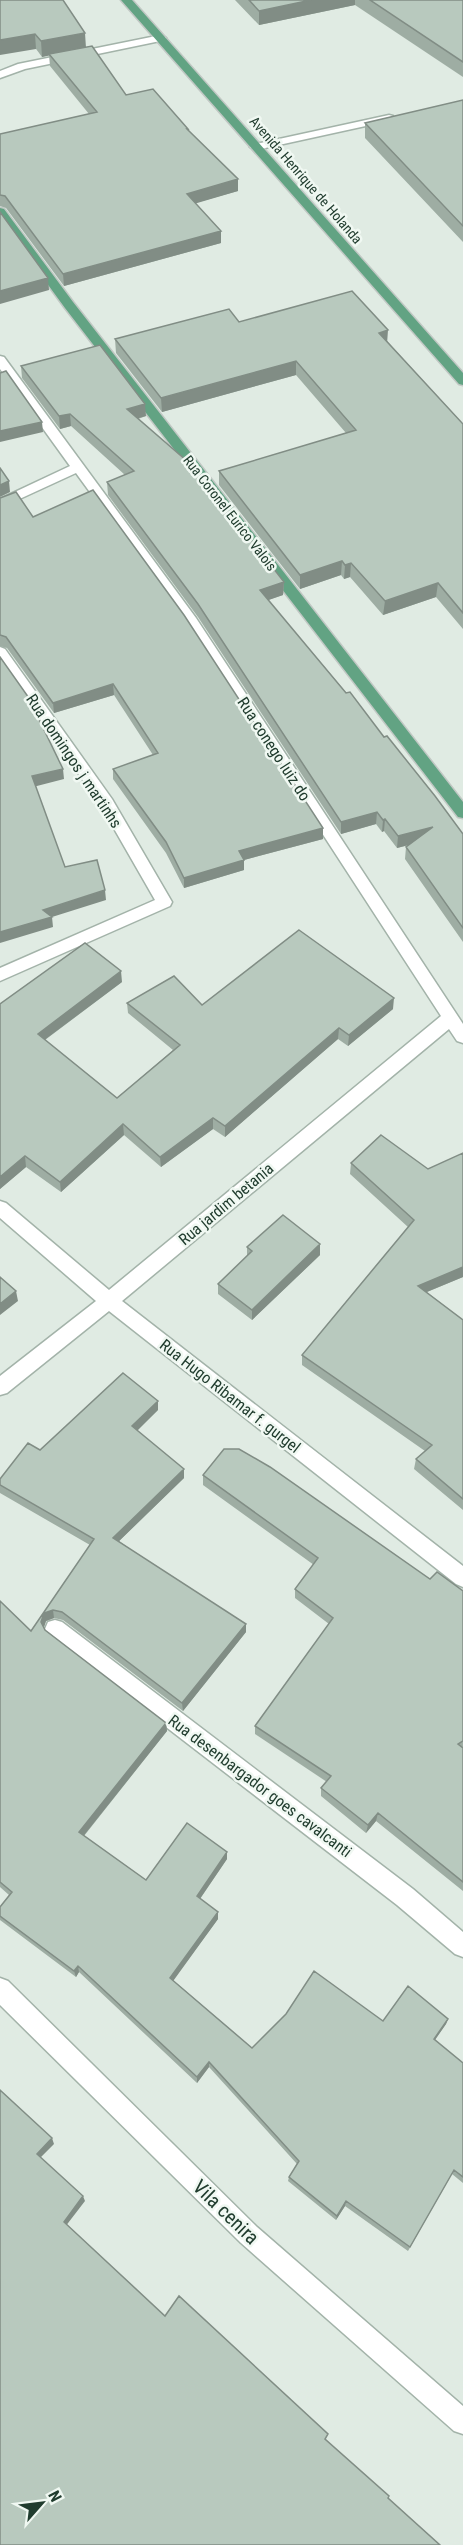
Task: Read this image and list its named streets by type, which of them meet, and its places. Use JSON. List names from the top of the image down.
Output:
{
  "streets": {
    "main road": ["Avenida Henrique de Holanda", "Rua Coronel Eurico Valois"],
    "street": [
      "Rua conego luiz do",
      "Rua domingos j martinhs",
      "Rua jardim betania",
      "Rua Hugo Ribamar f. gurgel",
      "Rua desenbargador goes cavalcanti",
      "Vila cenira"
    ]
  },
  "crossings": [
    ["Rua conego luiz do", "Rua jardim betania"],
    ["Rua jardim betania", "Rua Hugo Ribamar f. gurgel"]
  ],
  "north": "top right"
}
